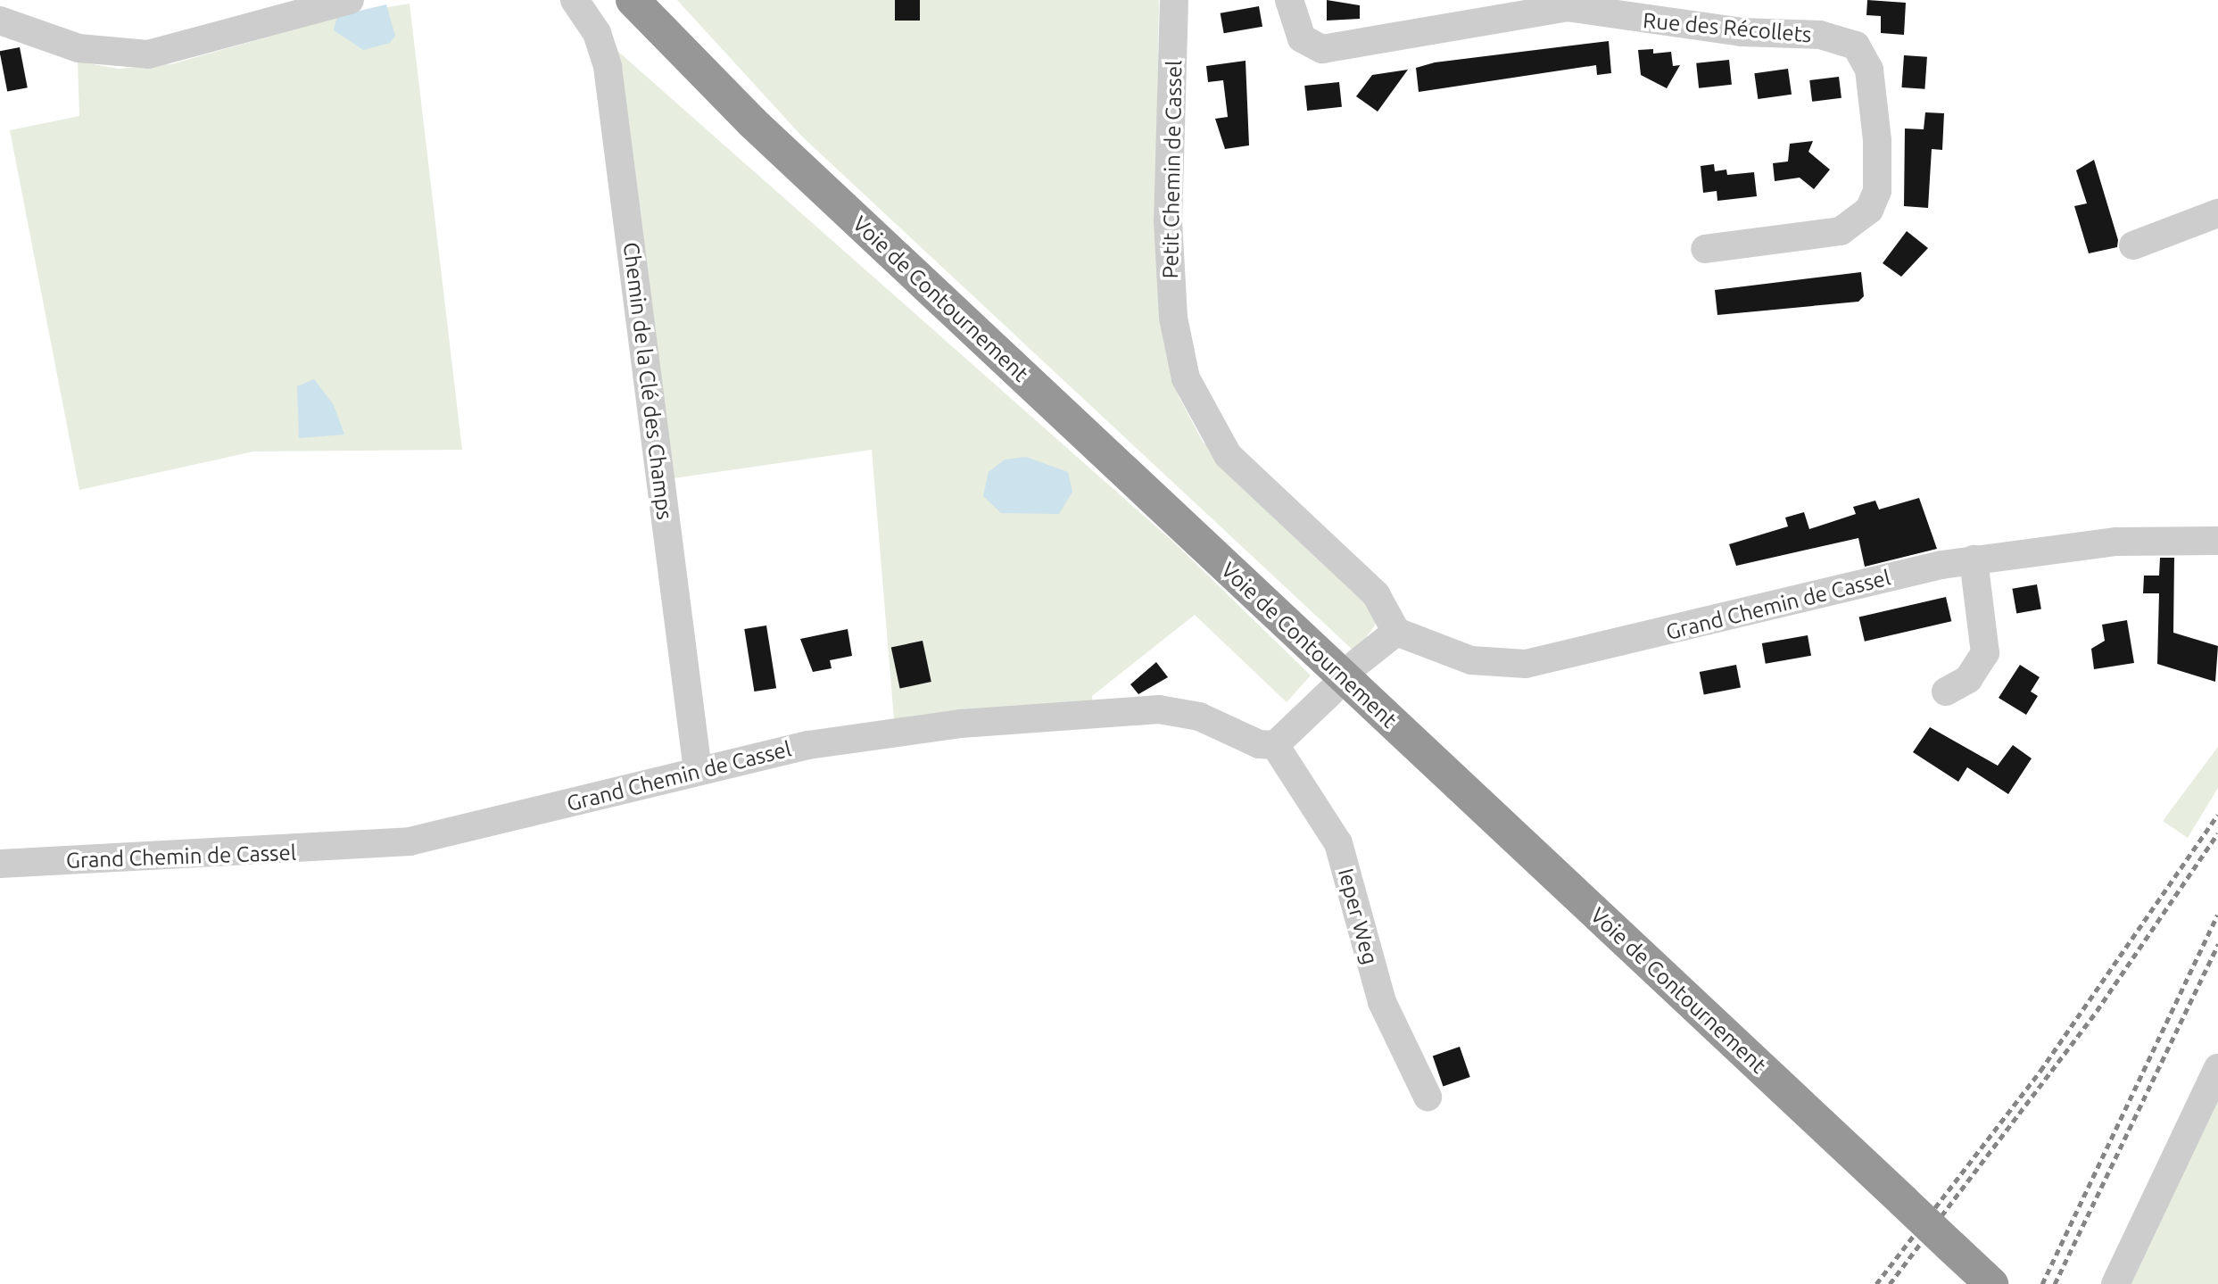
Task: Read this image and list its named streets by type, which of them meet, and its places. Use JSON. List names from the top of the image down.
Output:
{
  "streets": {
    "highway": ["Voie de Contournement"],
    "street": [
      "Rue des Récollets",
      "Petit Chemin de Cassel",
      "Chemin de la Clé des Champs",
      "Grand Chemin de Cassel",
      "Ieper Weg"
    ]
  },
  "crossings": [
    ["Petit Chemin de Cassel", "Grand Chemin de Cassel"],
    ["Chemin de la Clé des Champs", "Grand Chemin de Cassel"],
    ["Grand Chemin de Cassel", "Ieper Weg"]
  ]
}
